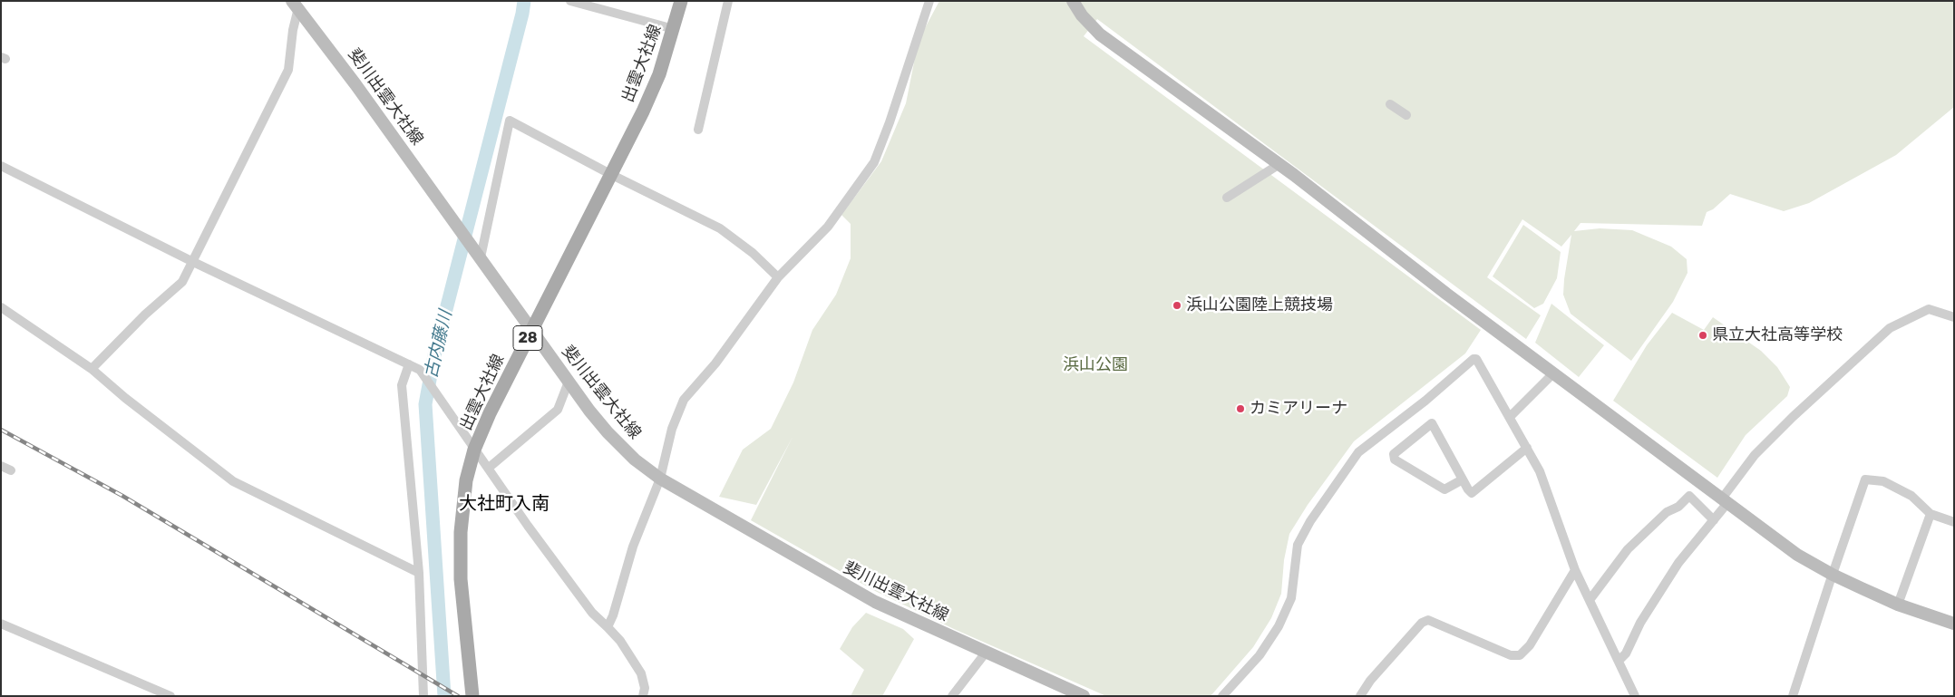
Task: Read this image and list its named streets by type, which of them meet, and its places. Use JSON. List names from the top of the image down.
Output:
{
  "streets": {
    "main road": ["出雲大社線", "28"],
    "street": ["斐川出雲大社線"]
  },
  "crossings": [
    ["出雲大社線", "斐川出雲大社線"]
  ],
  "districts": ["大社町入南"],
  "water": ["古内藤川"],
  "parks": ["浜山公園"],
  "places": ["浜山公園陸上競技場", "県立大社高等学校", "カミアリーナ"]
}
